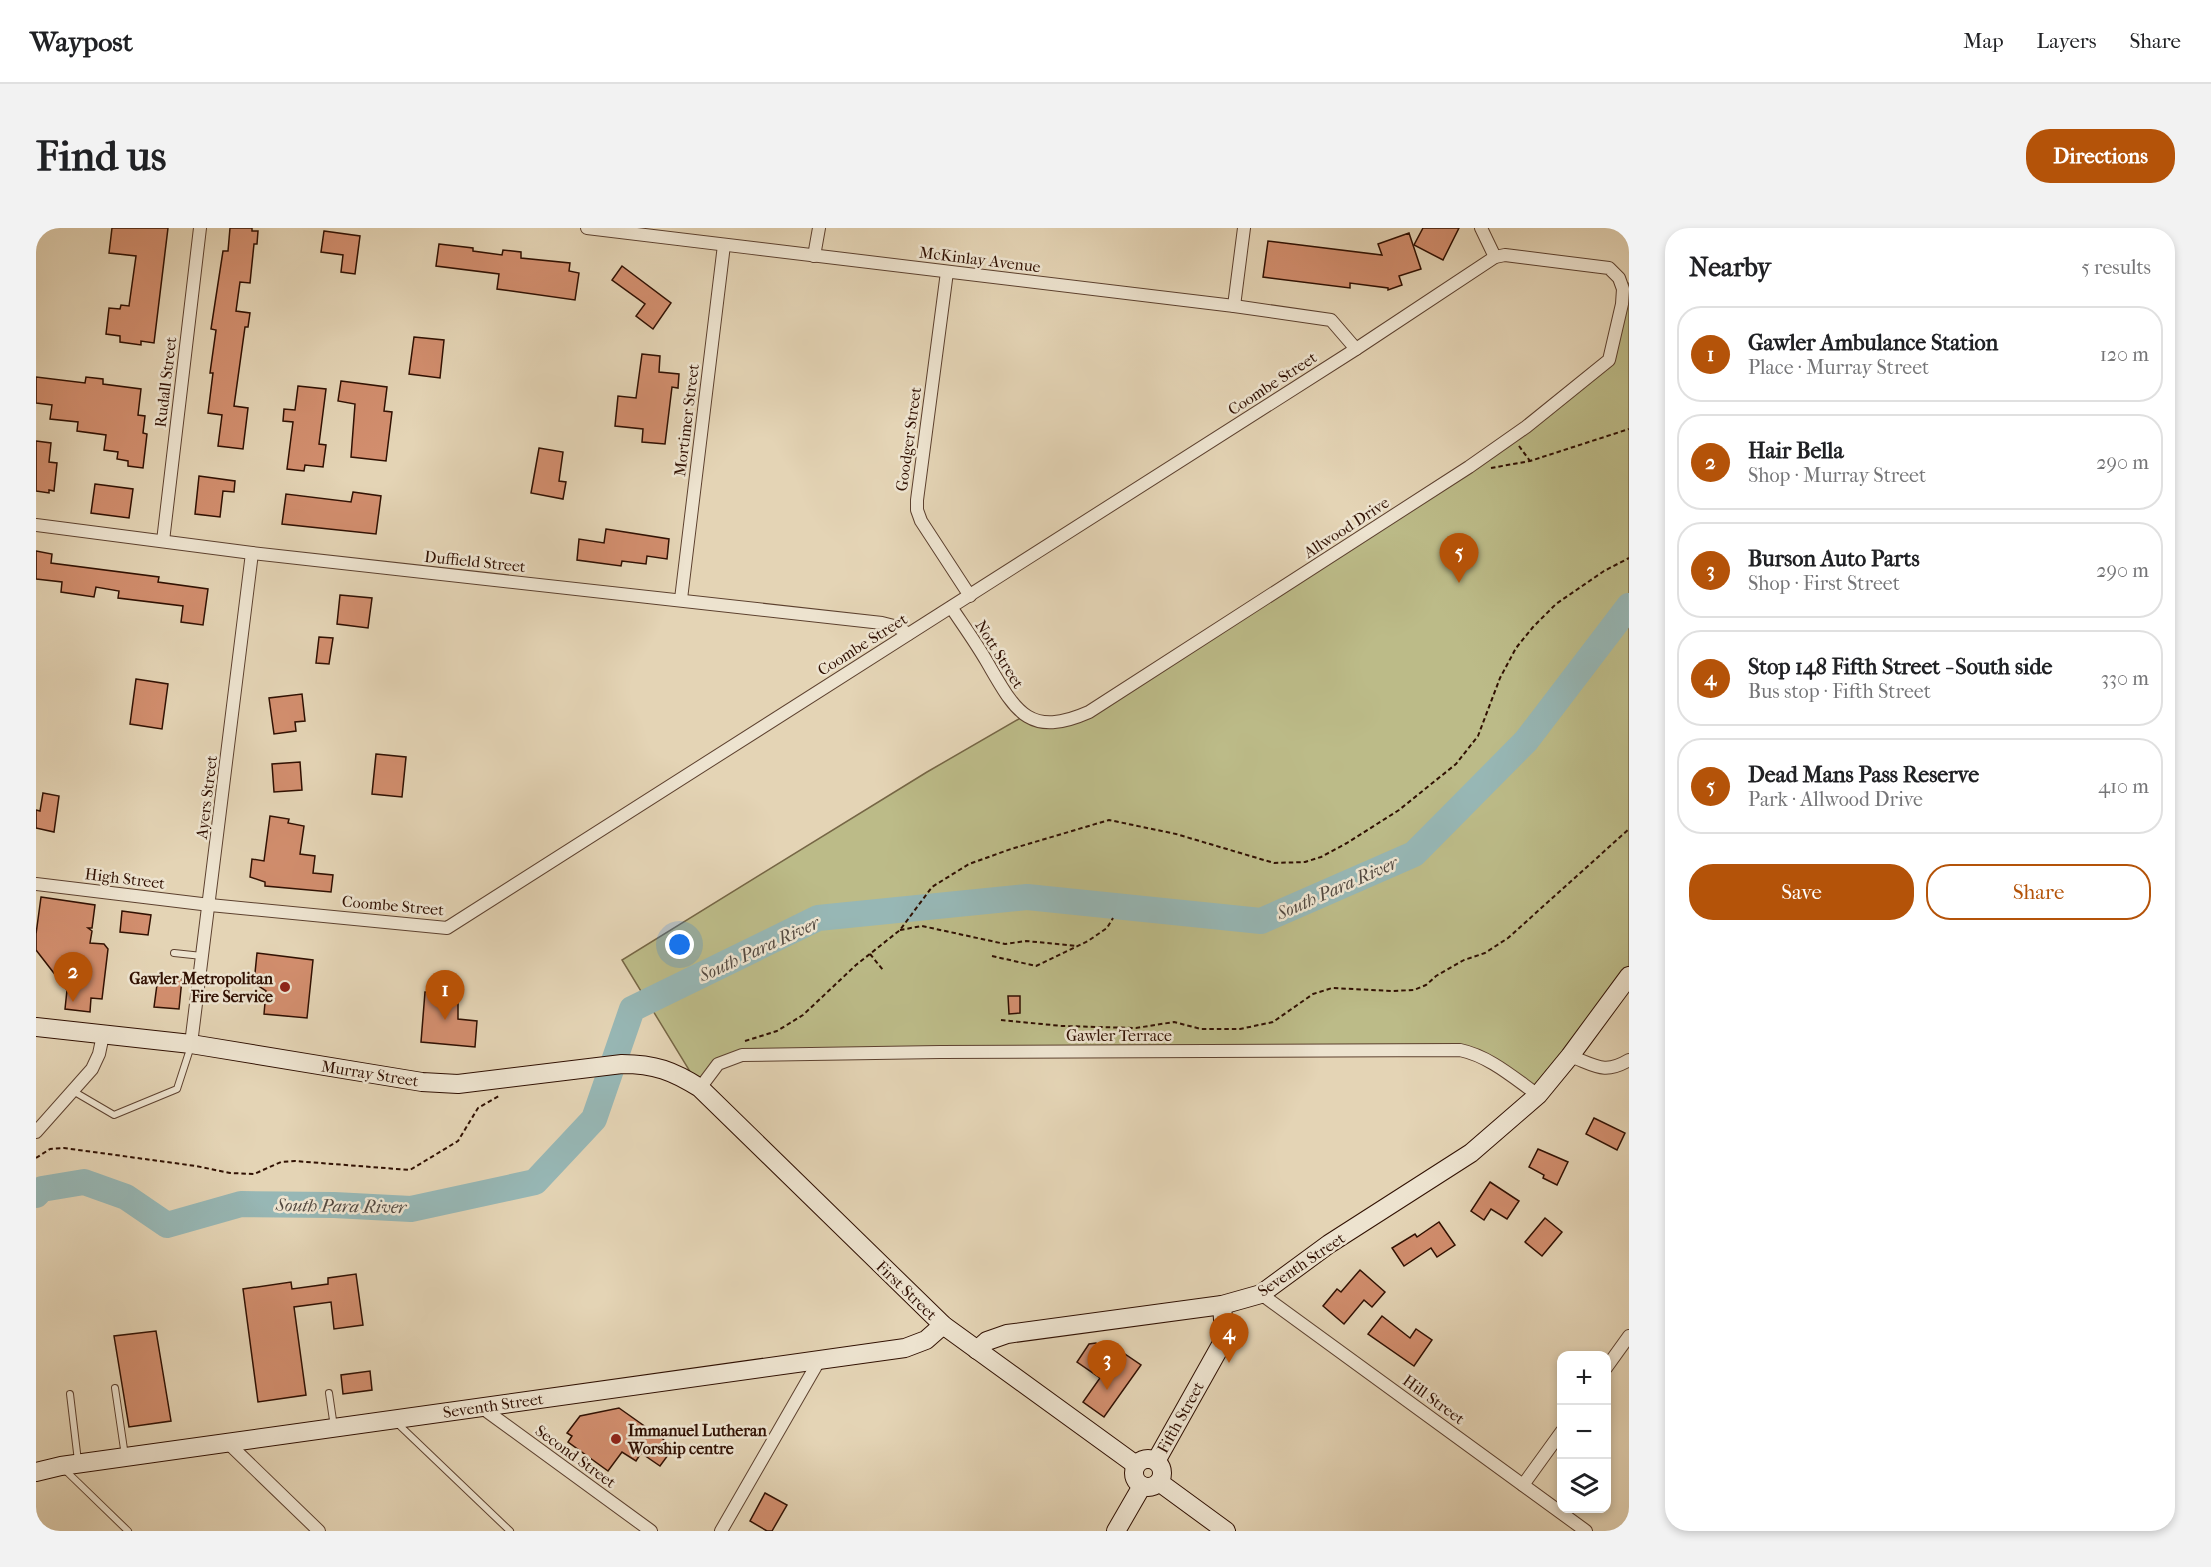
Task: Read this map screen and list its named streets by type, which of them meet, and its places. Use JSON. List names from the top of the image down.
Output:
{
  "streets": {
    "main road": [
      "Murray Street",
      "Seventh Street",
      "First Street",
      "Fifth Street"
    ],
    "street": [
      "McKinlay Avenue",
      "Rudall Street",
      "Coombe Street",
      "Mortimer Street",
      "Goodger Street",
      "Allwood Drive",
      "Duffield Street",
      "Nott Street",
      "Ayers Street",
      "High Street",
      "Gawler Terrace",
      "Hill Street",
      "Second Street"
    ]
  },
  "crossings": [
    ["McKinlay Avenue", "Coombe Street"],
    ["McKinlay Avenue", "Mortimer Street"],
    ["McKinlay Avenue", "Goodger Street"],
    ["Rudall Street", "Duffield Street"],
    ["Coombe Street", "Goodger Street"],
    ["Coombe Street", "Allwood Drive"],
    ["Coombe Street", "Duffield Street"],
    ["Coombe Street", "Nott Street"],
    ["Coombe Street", "Ayers Street"],
    ["Coombe Street", "High Street"],
    ["Mortimer Street", "Duffield Street"],
    ["Allwood Drive", "Nott Street"],
    ["Duffield Street", "Ayers Street"],
    ["Ayers Street", "High Street"],
    ["Ayers Street", "Murray Street"],
    ["Gawler Terrace", "Murray Street"],
    ["Gawler Terrace", "Seventh Street"],
    ["Gawler Terrace", "First Street"],
    ["Murray Street", "First Street"],
    ["Seventh Street", "First Street"],
    ["Seventh Street", "Hill Street"],
    ["Seventh Street", "Fifth Street"],
    ["Seventh Street", "Second Street"],
    ["First Street", "Fifth Street"]
  ],
  "water": ["South Para River"],
  "places": ["Gawler Metropolitan Fire Service", "Immanuel Lutheran Worship centre"],
  "page": {
    "header": "Waypost",
    "nav": ["Map", "Layers", "Share"],
    "buttons": [
      "Directions",
      ["Save", "Share"]
    ],
    "title": "Find us",
    "heading": ["Nearby", "5 results"],
    "list": [
      {
        "mark": "1",
        "name": "Gawler Ambulance Station",
        "note": "Place · Murray Street",
        "value": "120 m"
      },
      {
        "mark": "2",
        "name": "Hair Bella",
        "note": "Shop · Murray Street",
        "value": "290 m"
      },
      {
        "mark": "3",
        "name": "Burson Auto Parts",
        "note": "Shop · First Street",
        "value": "290 m"
      },
      {
        "mark": "4",
        "name": "Stop 148 Fifth Street - South side",
        "note": "Bus stop · Fifth Street",
        "value": "330 m"
      },
      {
        "mark": "5",
        "name": "Dead Mans Pass Reserve",
        "note": "Park · Allwood Drive",
        "value": "410 m"
      }
    ],
    "pins": [
      "5",
      "2",
      "1",
      "4",
      "3"
    ],
    "map_buttons": ["+", "−"]
  }
}
